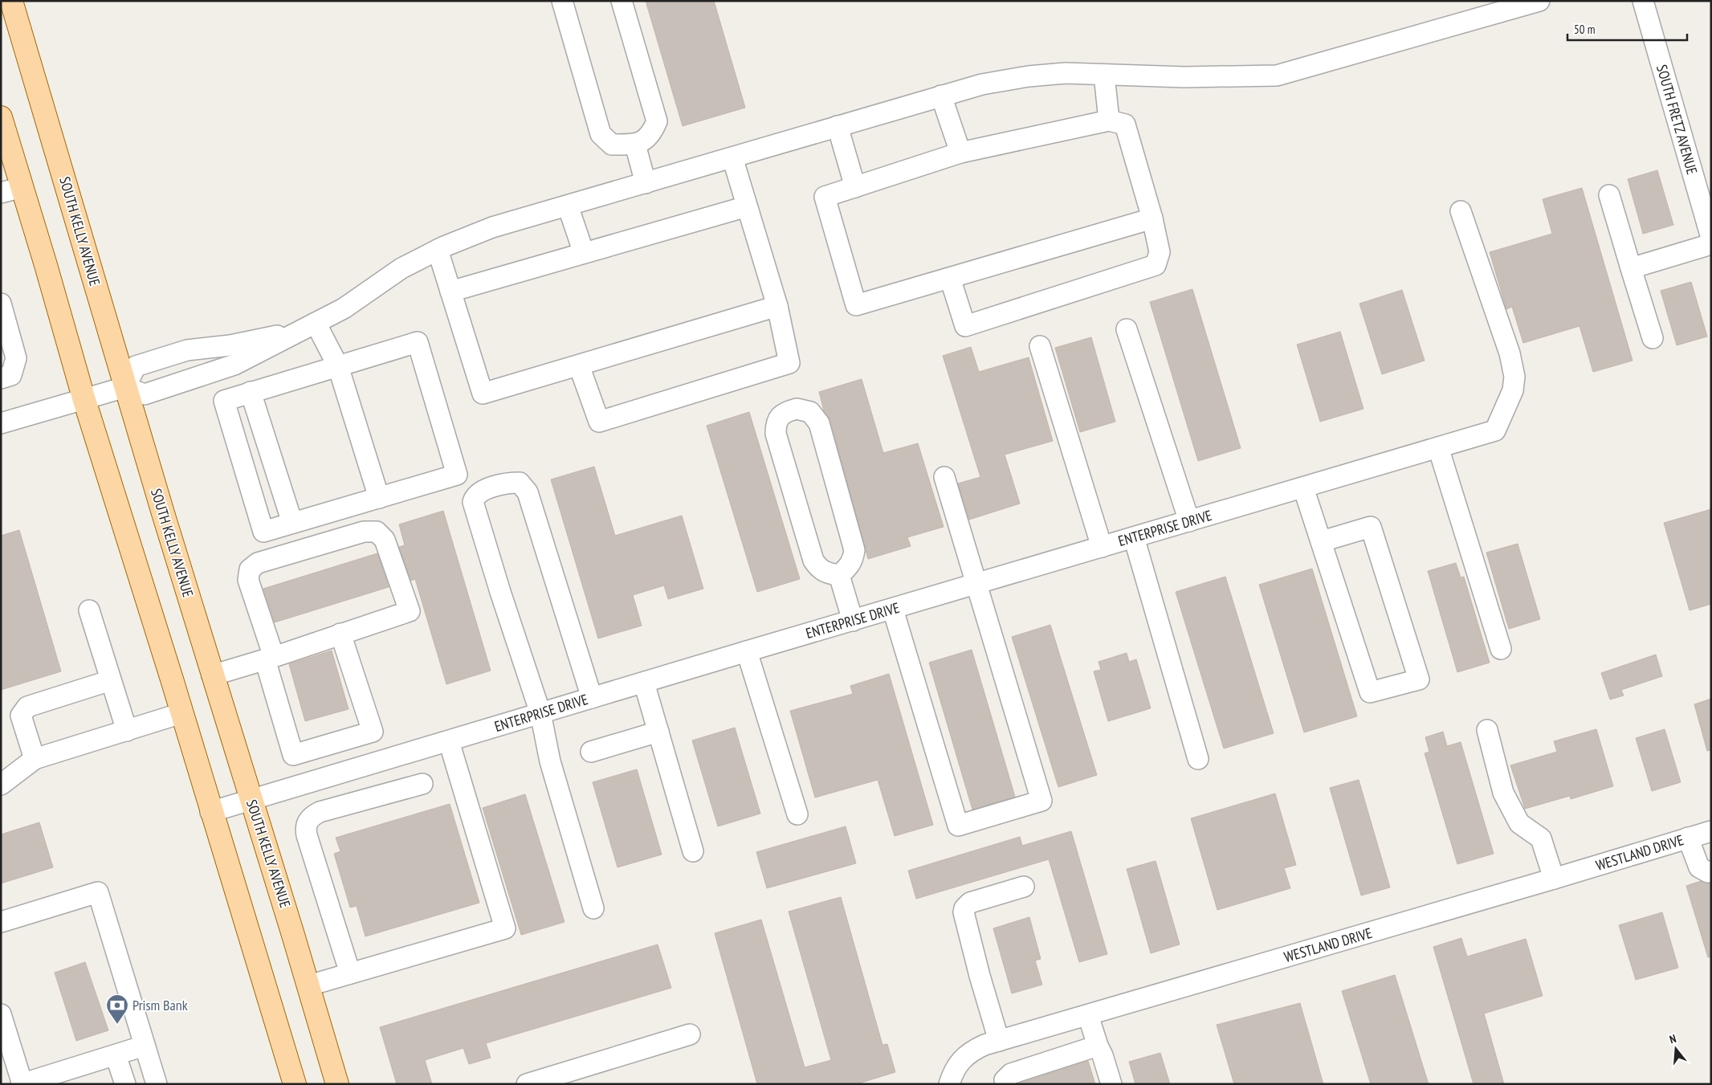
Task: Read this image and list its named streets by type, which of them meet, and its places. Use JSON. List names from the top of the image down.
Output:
{
  "streets": {
    "main road": ["SOUTH KELLY AVENUE"],
    "street": ["SOUTH FRETZ AVENUE", "ENTERPRISE DRIVE", "WESTLAND DRIVE"]
  },
  "crossings": [
    ["SOUTH KELLY AVENUE", "ENTERPRISE DRIVE"]
  ],
  "places": {
    "bank": ["Prism Bank"]
  },
  "scale_bar": "50 m",
  "north": "top"
}
